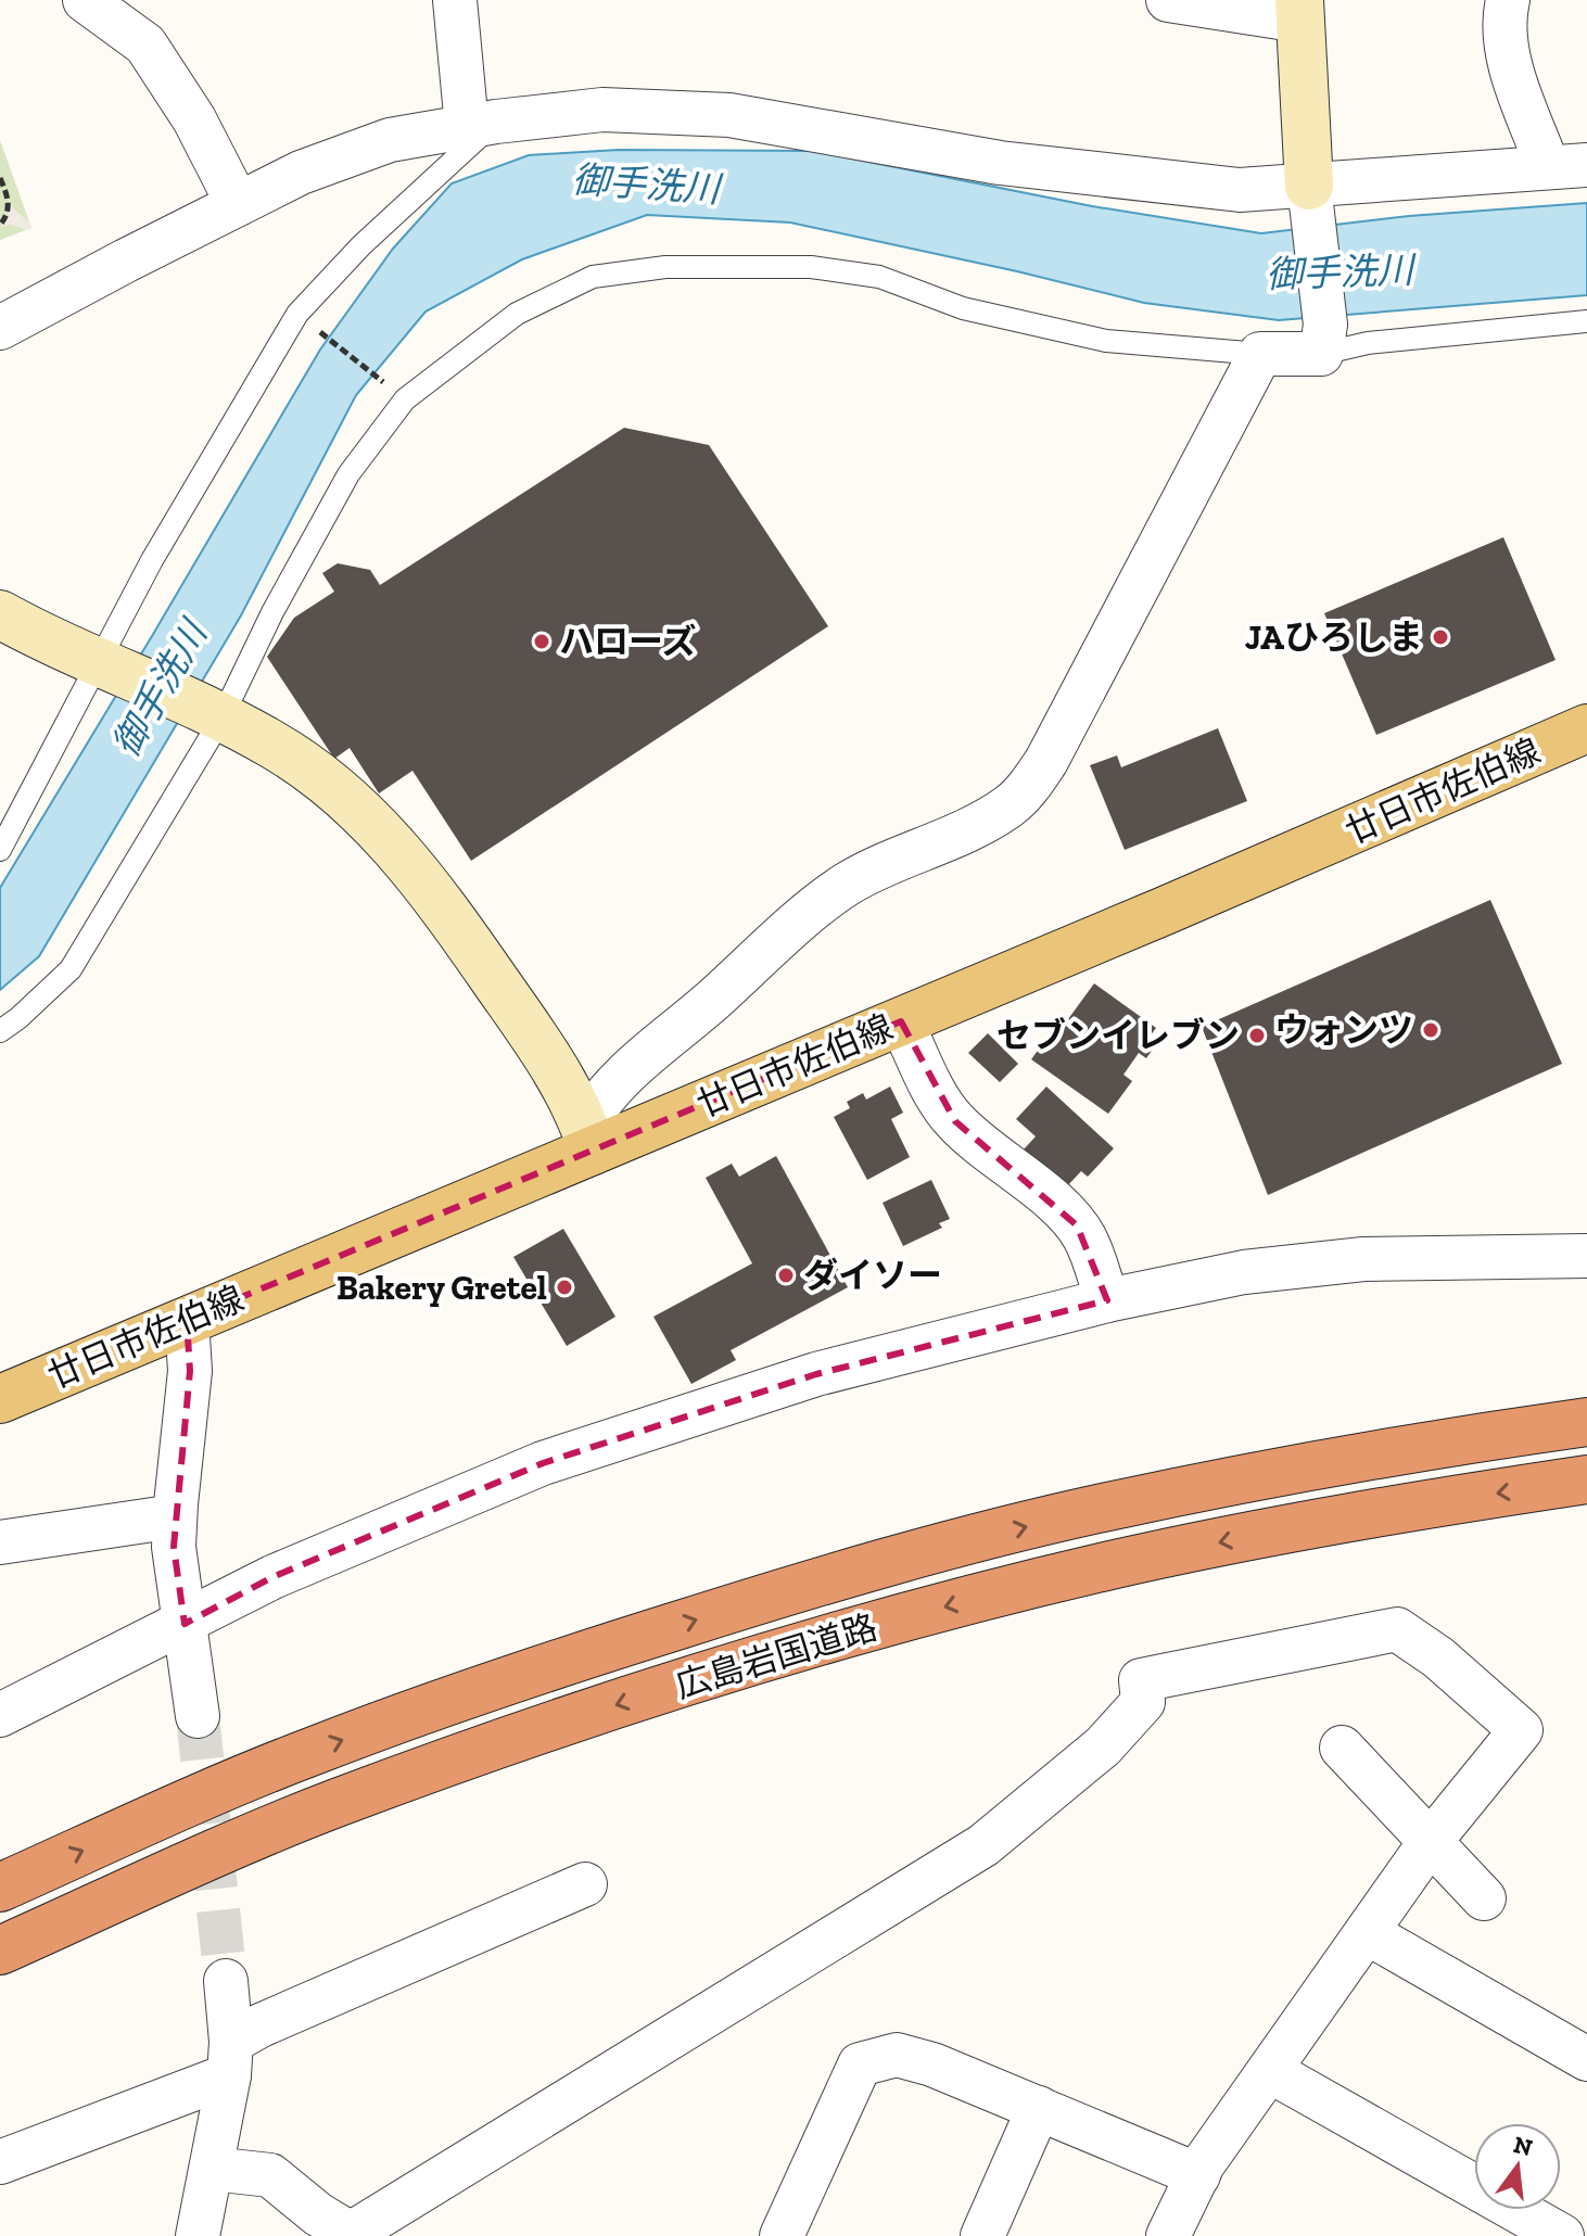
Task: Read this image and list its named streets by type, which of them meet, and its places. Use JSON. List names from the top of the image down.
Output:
{
  "streets": {
    "highway": ["広島岩国道路"],
    "main road": ["廿日市佐伯線"]
  },
  "water": ["御手洗川"],
  "places": [
    "JAひろしま",
    "ハローズ",
    "ウォンツ",
    "セブンイレブン",
    "ダイソー",
    "Bakery Gretel"
  ],
  "north": "top"
}
